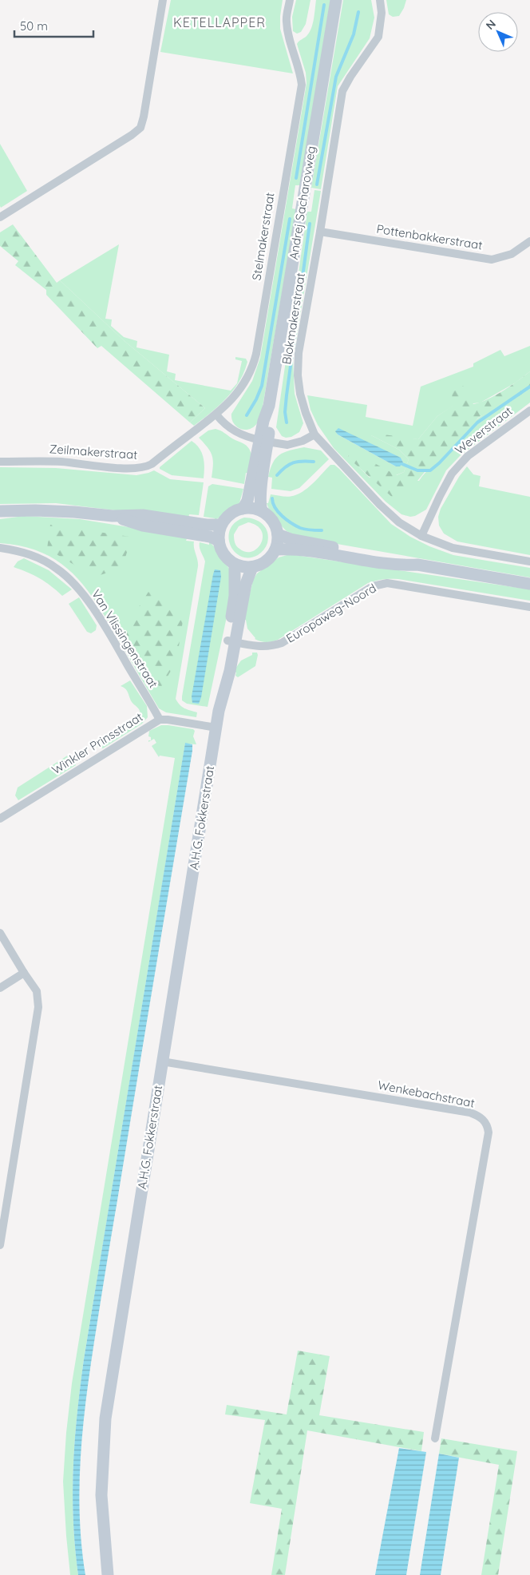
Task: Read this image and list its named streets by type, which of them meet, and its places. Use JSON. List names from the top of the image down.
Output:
{
  "streets": {
    "street": [
      "Andrej Sacharovweg",
      "Stelmakerstraat",
      "Pottenbakkerstraat",
      "Blokmakerstraat",
      "Weverstraat",
      "Zeilmakerstraat",
      "Europaweg-Noord",
      "Van Vlissingenstraat",
      "Winkler Prinsstraat",
      "A.H.G. Fokkerstraat",
      "Wenkebachstraat"
    ]
  },
  "crossings": [
    ["Andrej Sacharovweg", "A.H.G. Fokkerstraat"],
    ["Stelmakerstraat", "Zeilmakerstraat"],
    ["Pottenbakkerstraat", "Blokmakerstraat"],
    ["Europaweg-Noord", "A.H.G. Fokkerstraat"],
    ["Van Vlissingenstraat", "Winkler Prinsstraat"],
    ["Winkler Prinsstraat", "A.H.G. Fokkerstraat"],
    ["A.H.G. Fokkerstraat", "Wenkebachstraat"]
  ],
  "districts": ["KETELLAPPER"],
  "scale_bar": "50 m",
  "north": "top left"
}
